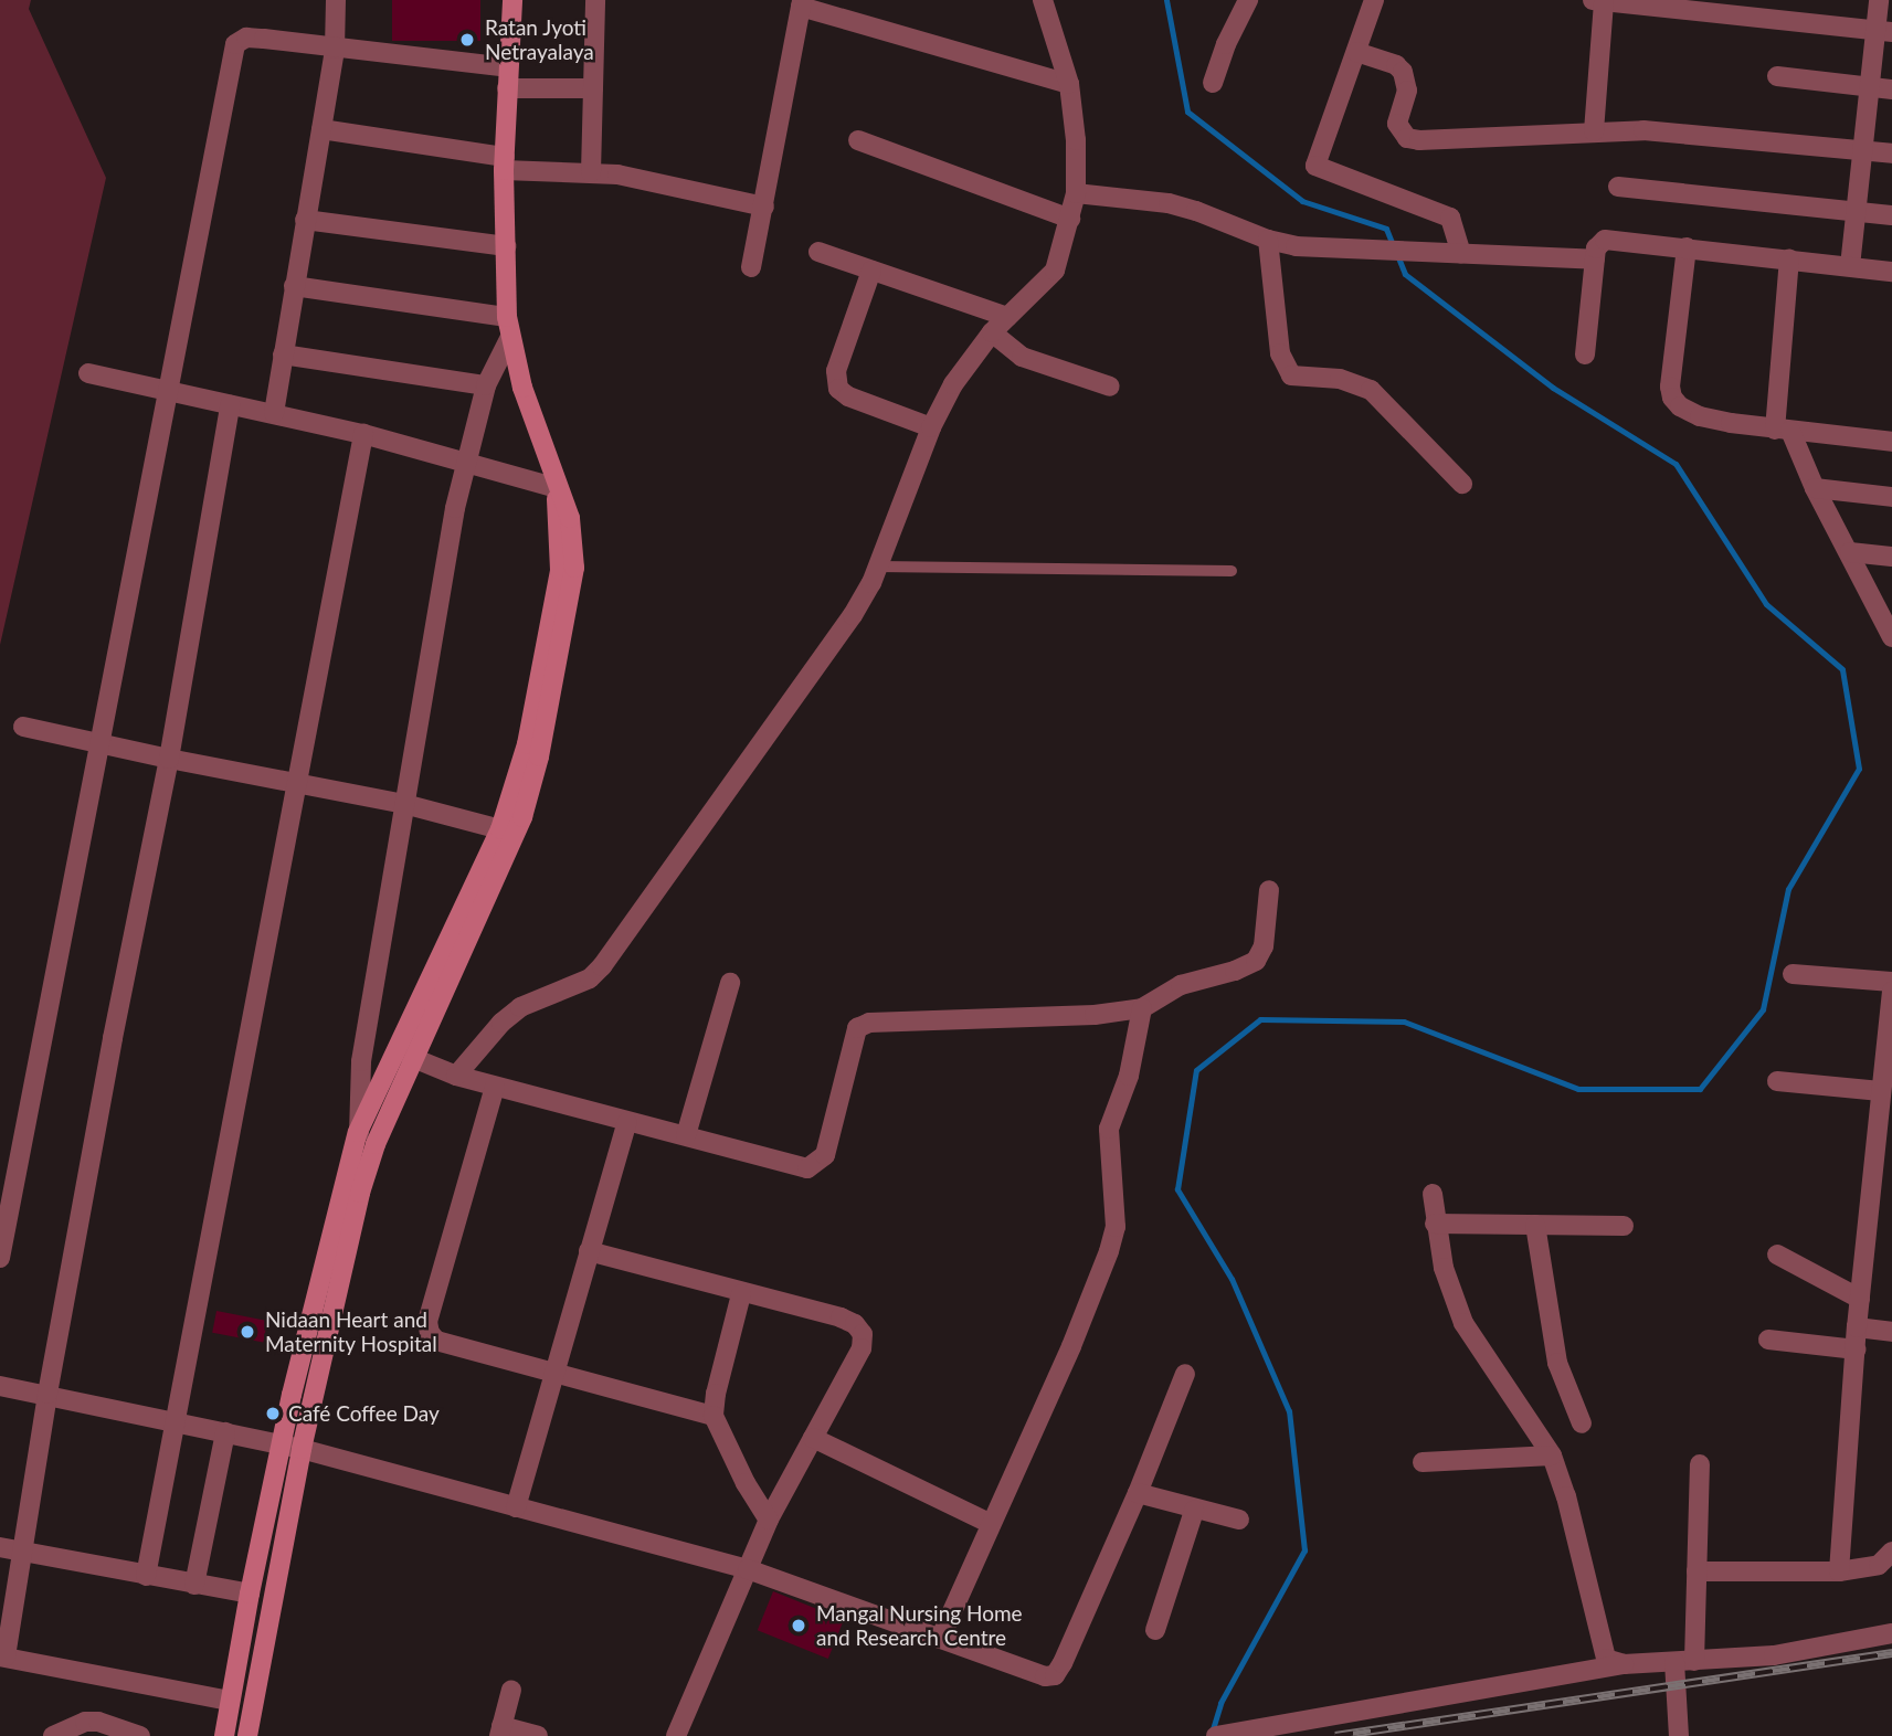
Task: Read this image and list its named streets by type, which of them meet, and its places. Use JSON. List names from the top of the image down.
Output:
{
  "places": [
    "Ratan Jyoti Netrayalaya",
    "Nidaan Heart and Maternity Hospital",
    "Café Coffee Day",
    "Mangal Nursing Home and Research Centre"
  ]
}
